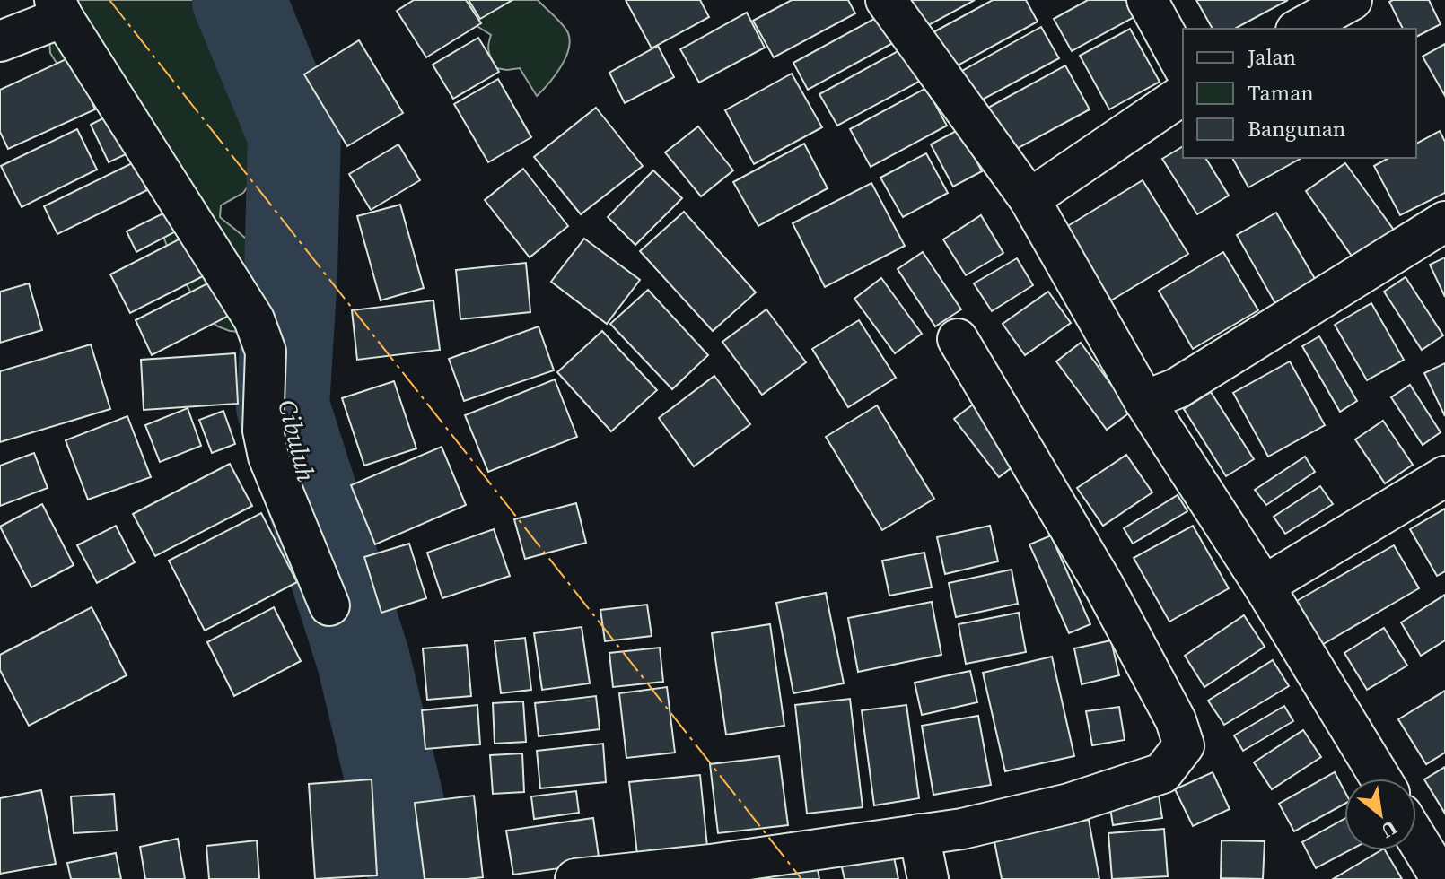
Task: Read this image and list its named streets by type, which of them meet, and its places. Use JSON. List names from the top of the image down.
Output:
{
  "water": ["Cibuluh"],
  "legend": ["Jalan", "Taman", "Bangunan"],
  "north": "bottom right"
}
